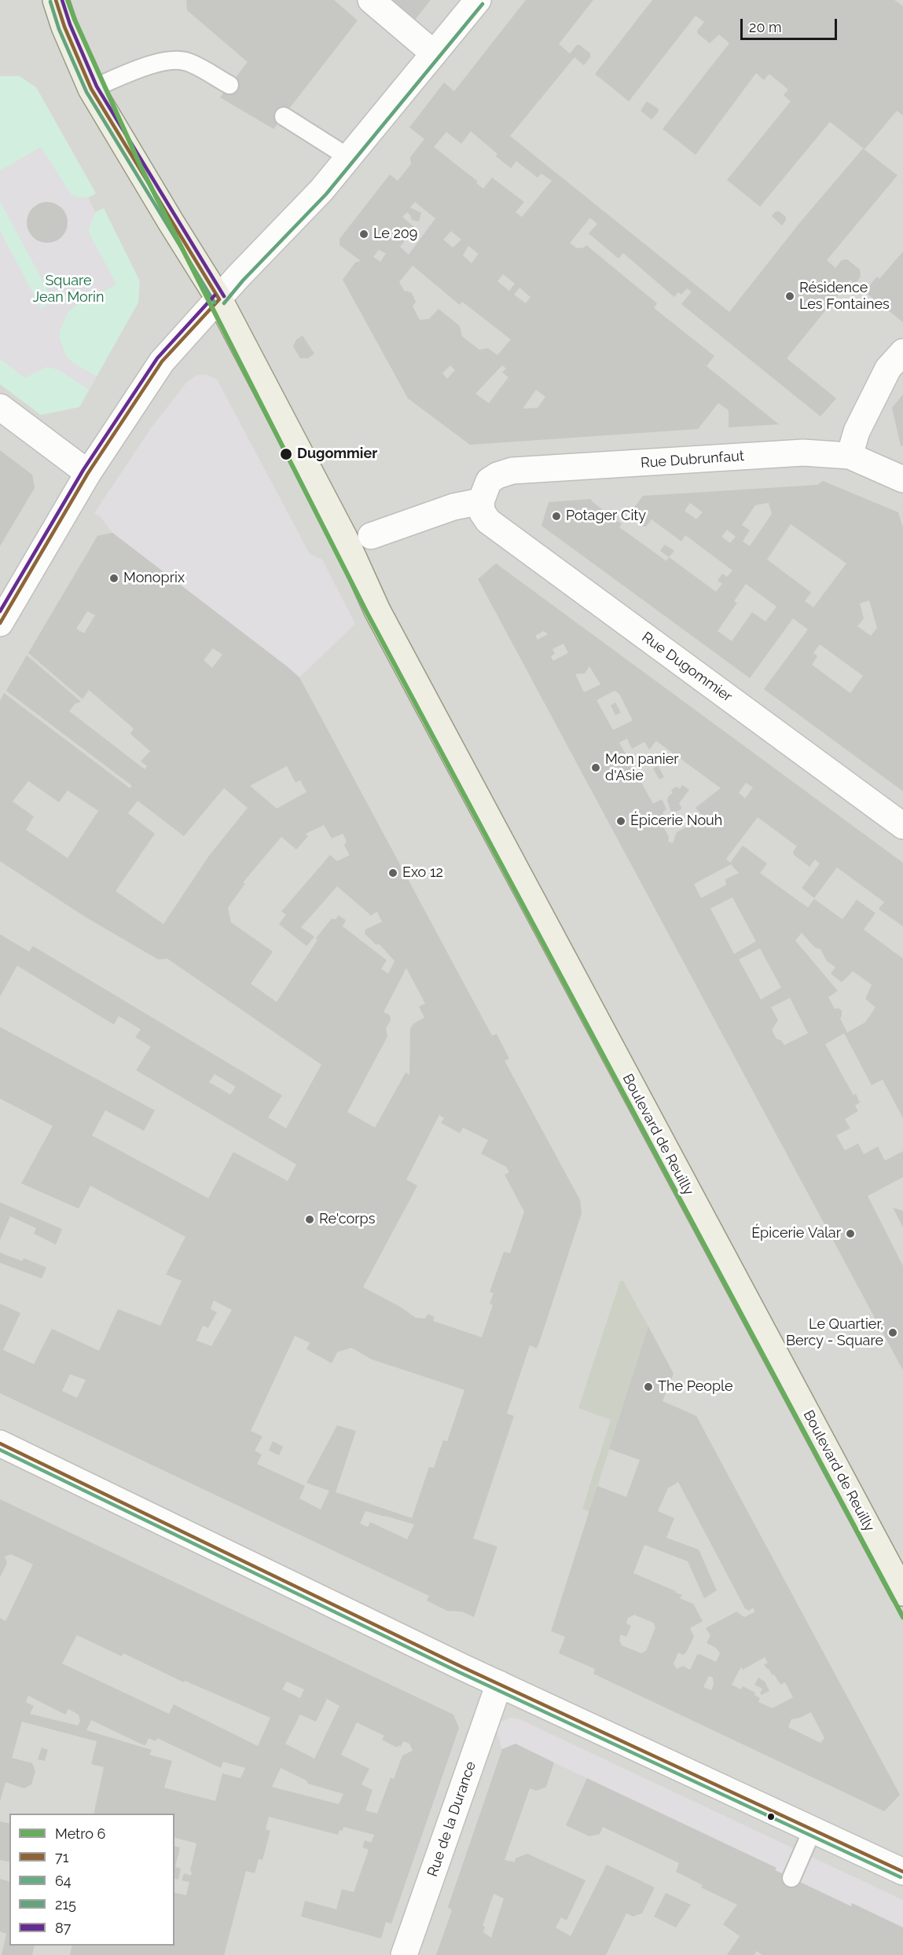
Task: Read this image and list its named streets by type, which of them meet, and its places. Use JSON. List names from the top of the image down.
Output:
{
  "streets": {
    "main road": ["Boulevard de Reuilly"],
    "street": ["Rue Dubrunfaut", "Rue Dugommier", "Rue de la Durance"]
  },
  "crossings": [
    ["Rue Dubrunfaut", "Rue Dugommier"]
  ],
  "parks": ["Square Jean Morin"],
  "places": [
    "Le 209",
    "Résidence Les Fontaines",
    "Dugommier",
    "Potager City",
    "Monoprix",
    "Mon panier d'Asie",
    "Épicerie Nouh",
    "Exo 12",
    "Re'corps",
    "Épicerie Valar",
    "Le Quartier, Bercy - Square",
    "The People"
  ],
  "lines": [
    "metro line 6",
    "transit line 71",
    "transit line 87",
    "transit line 215",
    "transit line 64"
  ],
  "legend": [
    "Metro 6",
    "71",
    "64",
    "215",
    "87"
  ],
  "scale_bar": "20 m"
}
